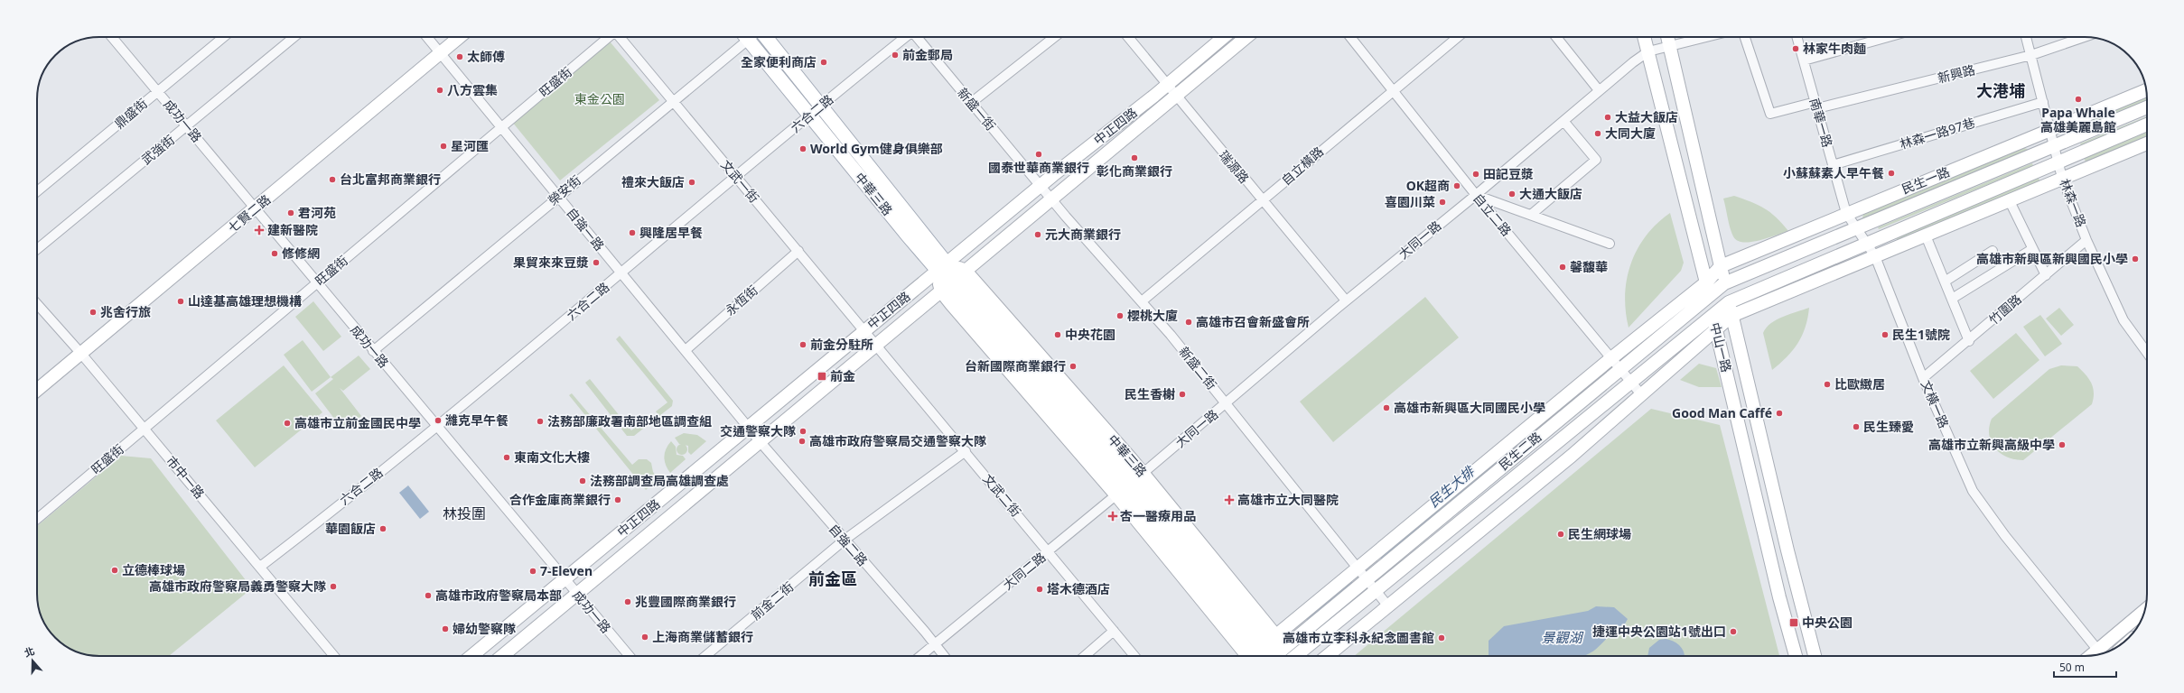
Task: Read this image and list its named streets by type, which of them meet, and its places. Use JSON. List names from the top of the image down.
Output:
{
  "streets": {
    "main road": [
      "中正四路",
      "民生一路",
      "中華三路",
      "七賢二路",
      "中山一路",
      "民生二路"
    ],
    "street": [
      "新興路",
      "旺盛街",
      "新盛一街",
      "鼎盛街",
      "六合二路",
      "成功一路",
      "南華一路",
      "林森一路97巷",
      "武強街",
      "自立橫路",
      "瑞源路",
      "文武一街",
      "榮安街",
      "林森一路",
      "自立二路",
      "自強一路",
      "大同一路",
      "永恆街",
      "竹圍路",
      "新盛二街",
      "文橫一路",
      "市中一路",
      "文武二街",
      "自強二路",
      "大同二路",
      "前金二街"
    ]
  },
  "crossings": [
    ["新興路", "南華一路"],
    ["新興路", "林森一路"],
    ["旺盛街", "成功一路"],
    ["旺盛街", "自強一路"],
    ["旺盛街", "市中一路"],
    ["新盛一街", "中正四路"],
    ["新盛一街", "新盛二街"],
    ["鼎盛街", "成功一路"],
    ["六合二路", "成功一路"],
    ["六合二路", "文武一街"],
    ["六合二路", "中華三路"],
    ["六合二路", "自強一路"],
    ["六合二路", "市中一路"],
    ["成功一路", "中正四路"],
    ["成功一路", "武強街"],
    ["成功一路", "榮安街"],
    ["成功一路", "七賢二路"],
    ["南華一路", "林森一路97巷"],
    ["南華一路", "民生一路"],
    ["南華一路", "文橫一路"],
    ["中正四路", "瑞源路"],
    ["中正四路", "文武一街"],
    ["中正四路", "中華三路"],
    ["中正四路", "自強一路"],
    ["中正四路", "新盛二街"],
    ["中正四路", "文武二街"],
    ["中正四路", "自強二路"],
    ["林森一路97巷", "林森一路"],
    ["自立橫路", "瑞源路"],
    ["自立橫路", "自立二路"],
    ["自立橫路", "新盛二街"],
    ["瑞源路", "大同一路"],
    ["民生一路", "林森一路"],
    ["民生一路", "中山一路"],
    ["民生一路", "文橫一路"],
    ["民生一路", "民生二路"],
    ["文武一街", "榮安街"],
    ["文武一街", "永恆街"],
    ["文武一街", "文武二街"],
    ["榮安街", "自強一路"],
    ["中華三路", "大同一路"],
    ["中華三路", "大同二路"],
    ["林森一路", "竹圍路"],
    ["七賢二路", "自強一路"],
    ["七賢二路", "市中一路"],
    ["自立二路", "大同一路"],
    ["自立二路", "民生二路"],
    ["自強一路", "永恆街"],
    ["自強一路", "自強二路"],
    ["大同一路", "中山一路"],
    ["大同一路", "新盛二街"],
    ["大同一路", "大同二路"],
    ["竹圍路", "文橫一路"],
    ["中山一路", "民生二路"],
    ["新盛二街", "民生二路"],
    ["文武二街", "大同二路"],
    ["文武二街", "前金二街"],
    ["自強二路", "大同二路"],
    ["自強二路", "前金二街"]
  ],
  "districts": ["大港埔", "林投圍", "前金區"],
  "water": ["民生大排", "景觀湖"],
  "parks": ["東金公園"],
  "places": {
    "other": [
      "林家牛肉麵",
      "前金郵局",
      "太師傅",
      "全家便利商店",
      "八方雲集",
      "Papa Whale 高雄美麗島館",
      "大益大飯店",
      "大同大廈",
      "星河匯",
      "World Gym健身俱樂部",
      "國泰世華商業銀行",
      "彰化商業銀行",
      "小蘇蘇素人早午餐",
      "田記豆漿",
      "台北富邦商業銀行",
      "禮來大飯店",
      "OK超商",
      "大通大飯店",
      "喜園川菜",
      "君河苑",
      "興隆居早餐",
      "元大商業銀行",
      "修修網",
      "高雄市新興區新興國民小學",
      "果貿來來豆漿",
      "馨馥華",
      "山達基高雄理想機構",
      "兆舍行旅",
      "櫻桃大廈",
      "高雄市召會新盛會所",
      "中央花園",
      "民生1號院",
      "前金分駐所",
      "台新國際商業銀行",
      "比歐緻居",
      "民生香榭",
      "高雄市新興區大同國民小學",
      "Good Man Caffé",
      "濰克早午餐",
      "法務部廉政署南部地區調查組",
      "高雄市立前金國民中學",
      "民生臻愛",
      "交通警察大隊",
      "高雄市政府警察局交通警察大隊",
      "高雄市立新興高級中學",
      "東南文化大樓",
      "法務部調查局高雄調查處",
      "合作金庫商業銀行",
      "華園飯店",
      "民生網球場",
      "立德棒球場",
      "7-Eleven",
      "高雄市政府警察局義勇警察大隊",
      "塔木德酒店",
      "高雄市政府警察局本部",
      "兆豐國際商業銀行",
      "婦幼警察隊",
      "捷運中央公園站1號出口",
      "上海商業儲蓄銀行",
      "高雄市立李科永紀念圖書館"
    ],
    "health": ["建新醫院", "高雄市立大同醫院", "杏一醫療用品"],
    "transit": ["前金", "中央公園"]
  },
  "scale_bar": "50 m",
  "north": "top"
}
